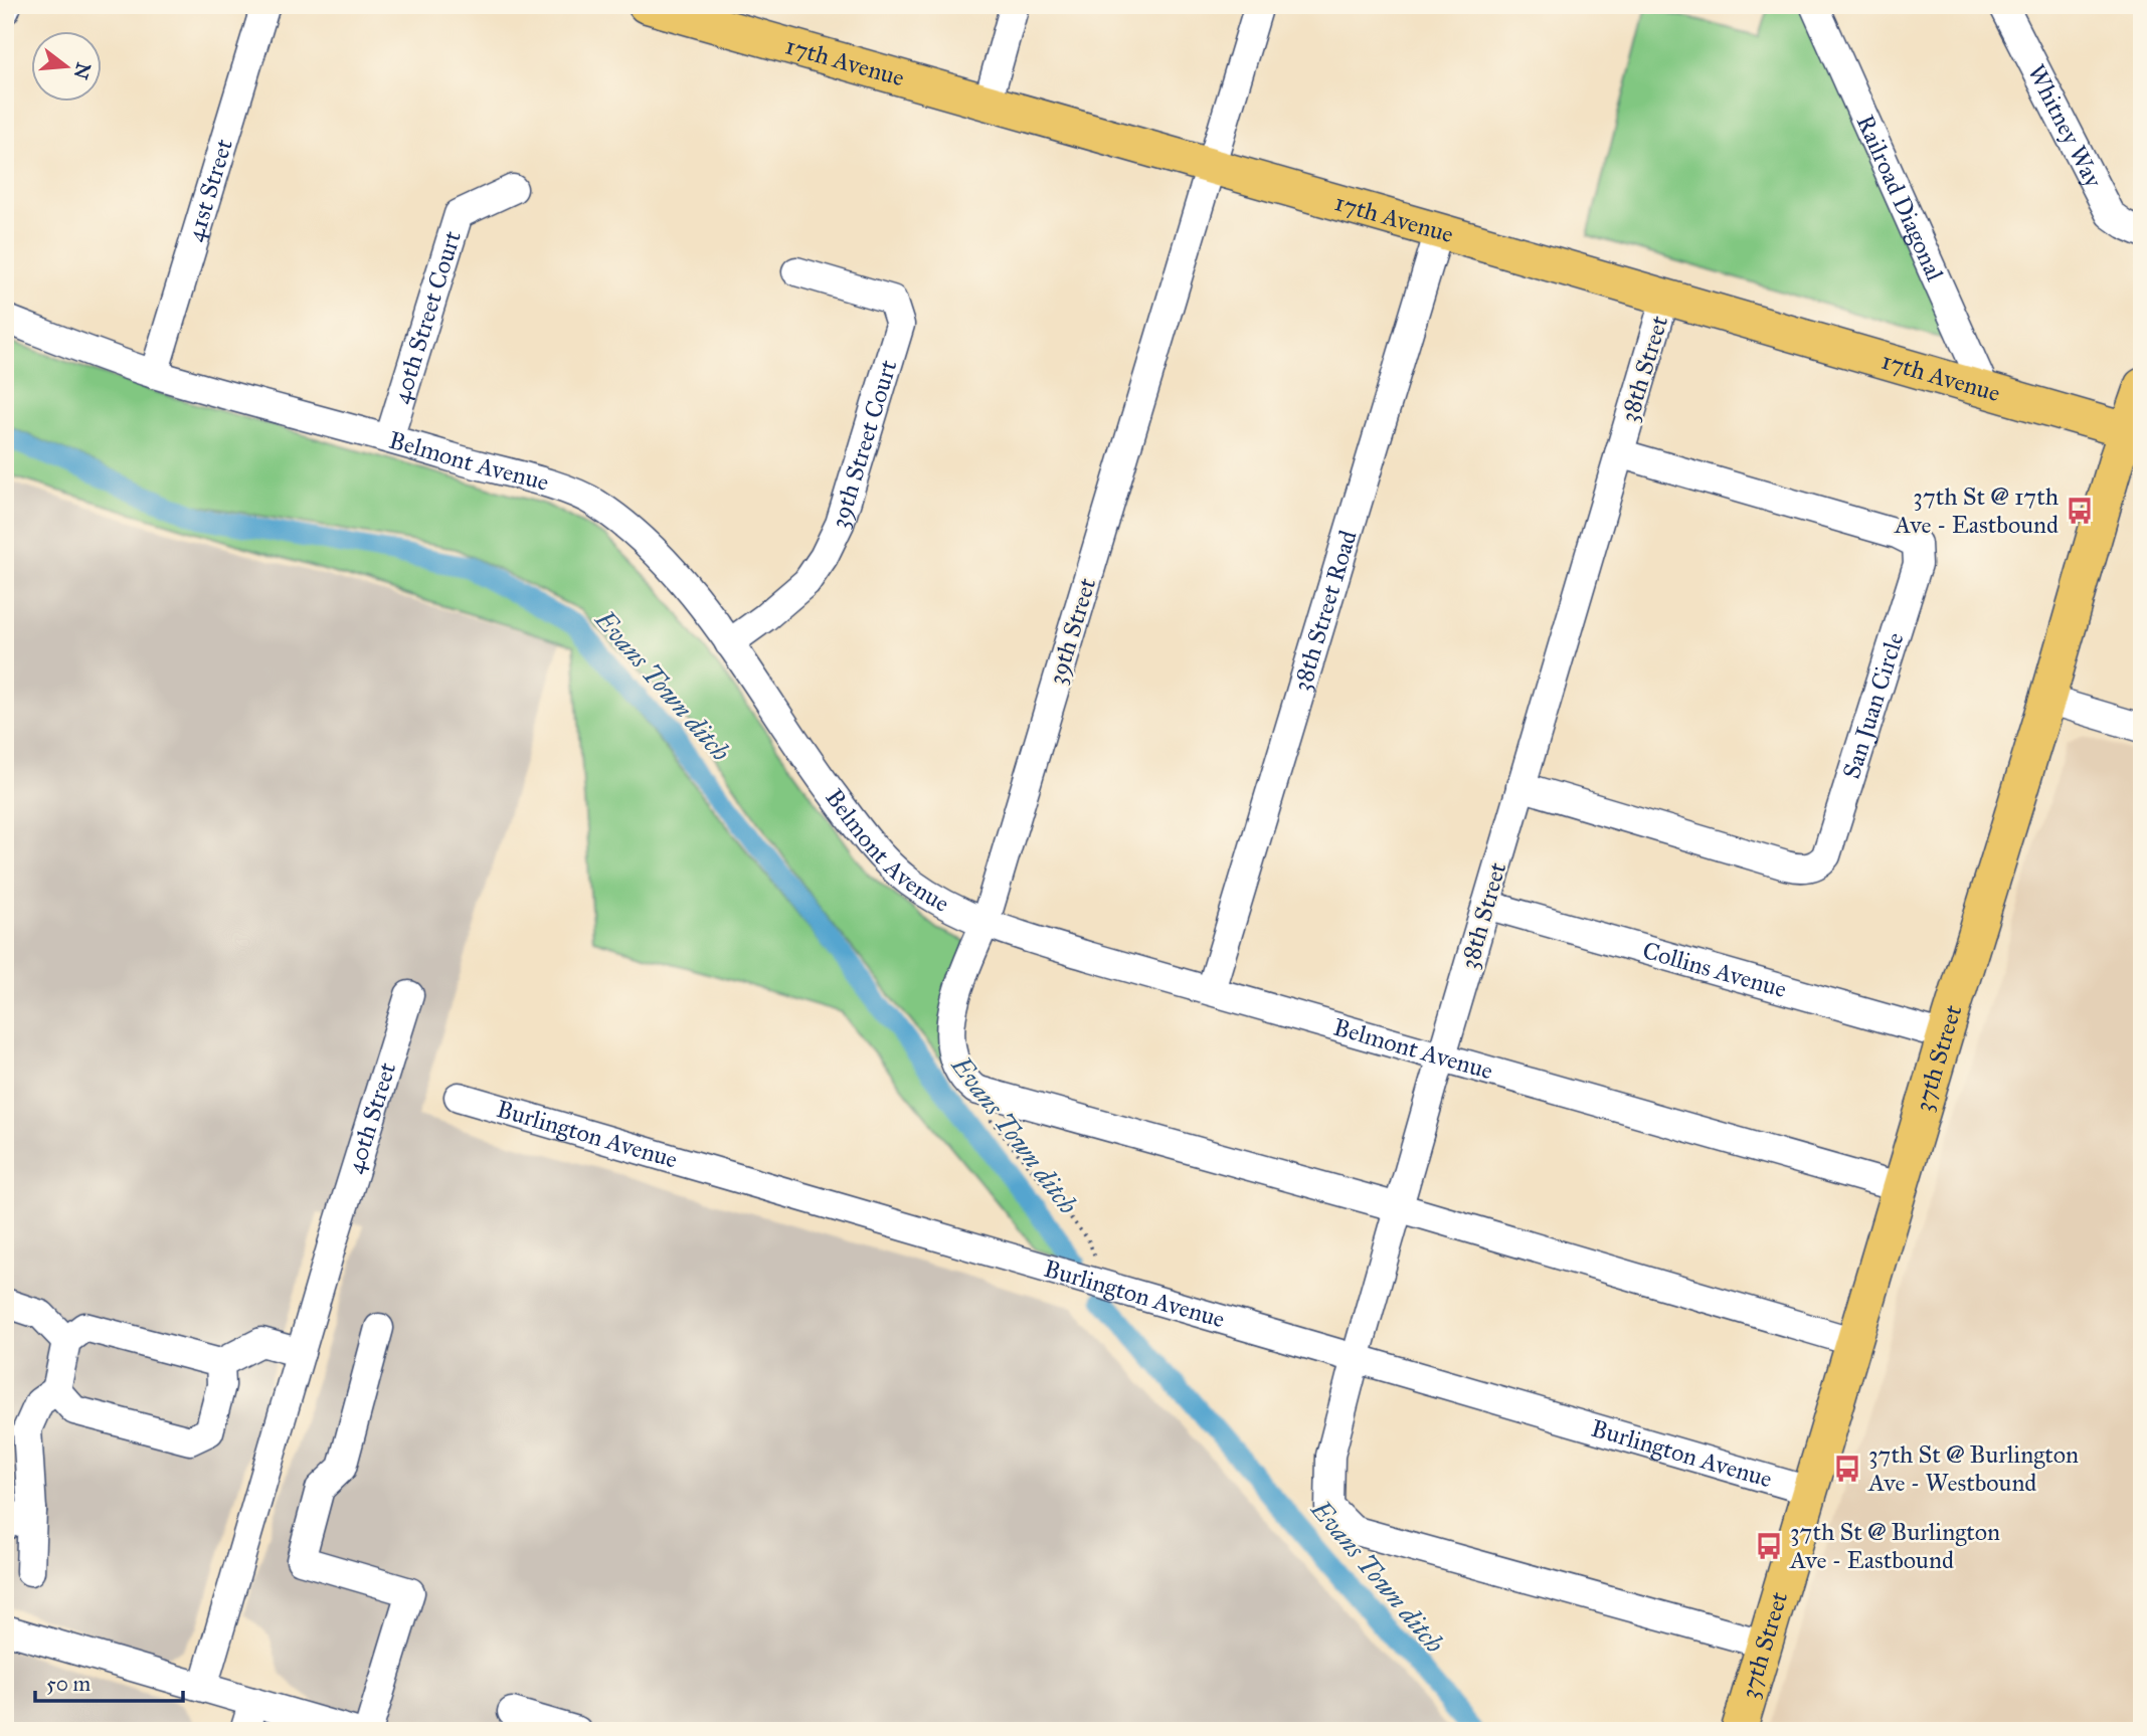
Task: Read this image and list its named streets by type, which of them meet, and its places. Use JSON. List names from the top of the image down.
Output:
{
  "streets": {
    "main road": ["17th Avenue", "37th Street"],
    "street": [
      "Whitney Way",
      "41st Street",
      "Railroad Diagonal",
      "40th Street Court",
      "38th Street",
      "39th Street Court",
      "Belmont Avenue",
      "38th Street Road",
      "39th Street",
      "San Juan Circle",
      "Collins Avenue",
      "40th Street",
      "Burlington Avenue"
    ]
  },
  "crossings": [
    ["17th Avenue", "Railroad Diagonal"],
    ["17th Avenue", "38th Street"],
    ["17th Avenue", "38th Street Road"],
    ["17th Avenue", "39th Street"],
    ["17th Avenue", "37th Street"],
    ["41st Street", "Belmont Avenue"],
    ["40th Street Court", "Belmont Avenue"],
    ["38th Street", "Belmont Avenue"],
    ["38th Street", "San Juan Circle"],
    ["38th Street", "Collins Avenue"],
    ["38th Street", "37th Street"],
    ["38th Street", "Burlington Avenue"],
    ["39th Street Court", "Belmont Avenue"],
    ["Belmont Avenue", "38th Street Road"],
    ["Belmont Avenue", "39th Street"],
    ["Belmont Avenue", "37th Street"],
    ["Collins Avenue", "37th Street"],
    ["37th Street", "Burlington Avenue"]
  ],
  "water": ["Evans Town ditch"],
  "places": {
    "bus stop": ["37th St @ 17th Ave - Eastbound", "37th St @ Burlington Ave - Westbound", "37th St @ Burlington Ave - Eastbound"]
  },
  "scale_bar": "50 m",
  "north": "right"
}
